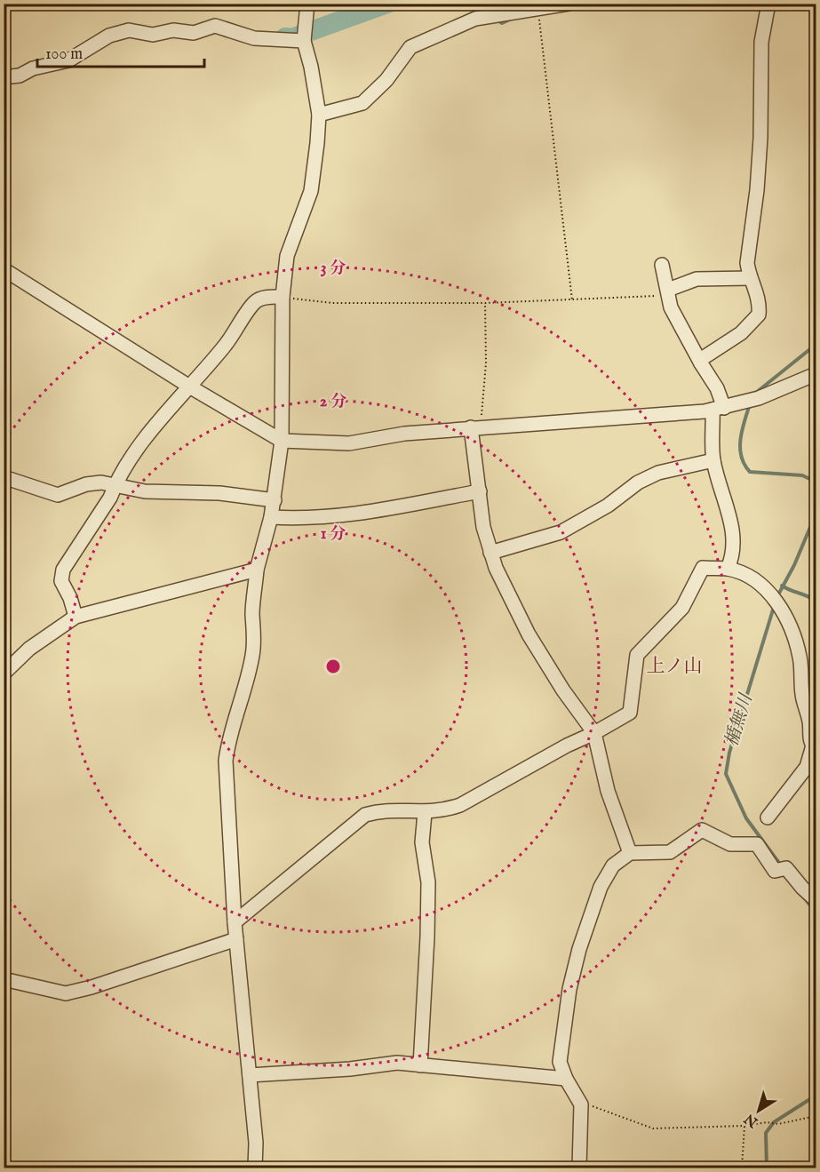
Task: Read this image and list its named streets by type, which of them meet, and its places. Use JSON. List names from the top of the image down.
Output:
{
  "districts": ["上ノ山"],
  "water": ["楯無川"],
  "scale_bar": "100 m",
  "north": "bottom left",
  "rings": ["3 分", "2 分", "1 分"]
}
